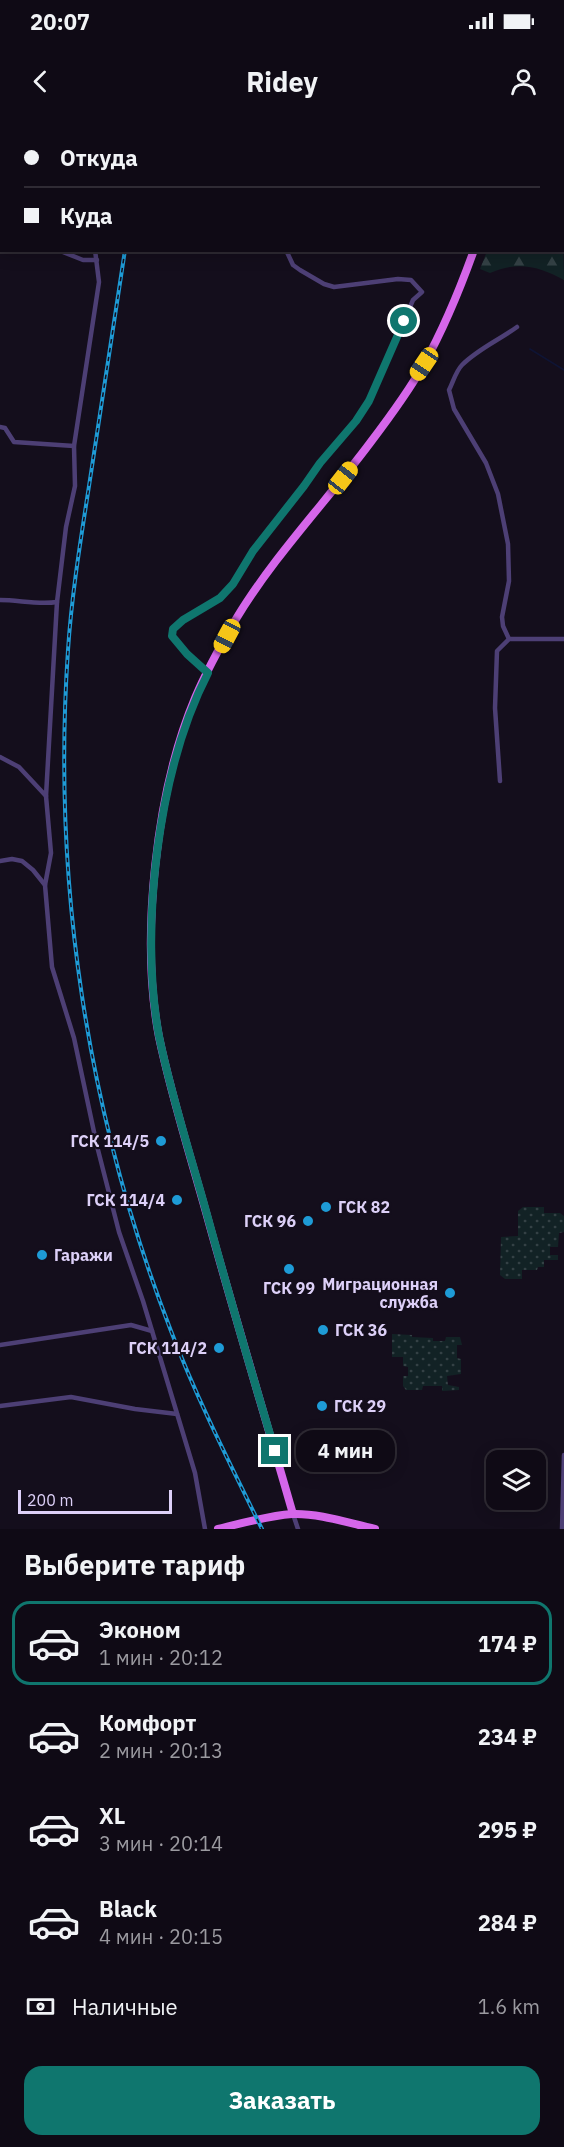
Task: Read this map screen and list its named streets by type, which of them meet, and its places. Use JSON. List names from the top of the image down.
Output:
{
  "places": [
    "ГСК 114/5",
    "ГСК 114/4",
    "ГСК 82",
    "ГСК 96",
    "Гаражи",
    "ГСК 99",
    "Миграционная служба",
    "ГСК 36",
    "ГСК 114/2",
    "ГСК 29"
  ],
  "scale_bar": "200 m",
  "page": {
    "status": "20:07",
    "header": "Ridey",
    "banner": ["Откуда", "Куда"],
    "bubble": "4 мин",
    "scale": "200 m",
    "heading": "Выберите тариф",
    "list": [
      {
        "name": "Эконом",
        "note": "1 мин · 20:12",
        "value": "174 ₽"
      },
      {
        "name": "Комфорт",
        "note": "2 мин · 20:13",
        "value": "234 ₽"
      },
      {
        "name": "XL",
        "note": "3 мин · 20:14",
        "value": "295 ₽"
      },
      {
        "name": "Black",
        "note": "4 мин · 20:15",
        "value": "284 ₽"
      }
    ],
    "pay": ["Наличные", "1.6 km"],
    "buttons": "Заказать"
  }
}
